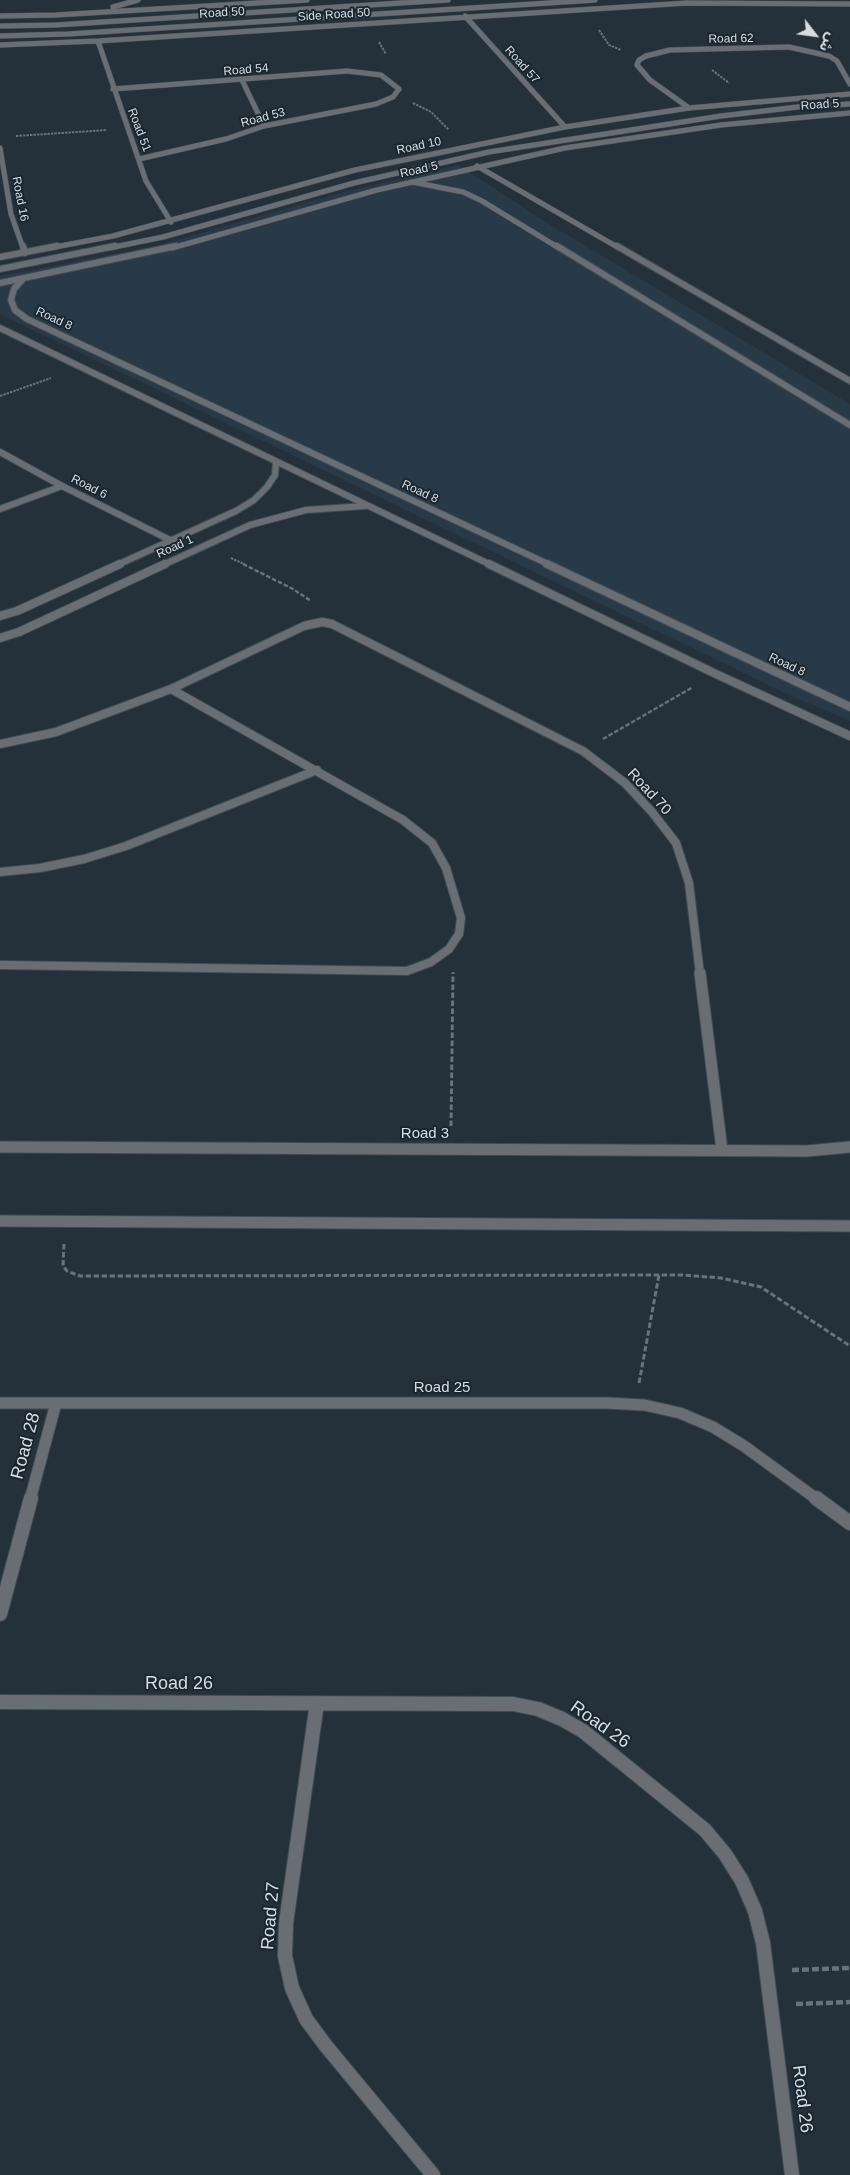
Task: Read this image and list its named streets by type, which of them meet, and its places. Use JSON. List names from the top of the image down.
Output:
{
  "streets": {
    "street": [
      "Road 50",
      "Side Road 50",
      "Road 62",
      "Road 57",
      "Road 54",
      "Road 5",
      "Road 53",
      "Road 51",
      "Road 10",
      "Road 16",
      "Road 8",
      "Road 6",
      "Road 1",
      "Road 70",
      "Road 3",
      "Road 25",
      "Road 28",
      "Road 26",
      "Road 27"
    ]
  },
  "crossings": [
    ["Side Road 50", "Road 57"],
    ["Side Road 50", "Road 51"],
    ["Road 57", "Road 10"],
    ["Road 54", "Road 51"],
    ["Road 5", "Road 8"],
    ["Road 53", "Road 51"],
    ["Road 51", "Road 10"],
    ["Road 10", "Road 16"],
    ["Road 6", "Road 1"],
    ["Road 70", "Road 3"],
    ["Road 25", "Road 28"],
    ["Road 26", "Road 27"]
  ],
  "north": "bottom right"
}
